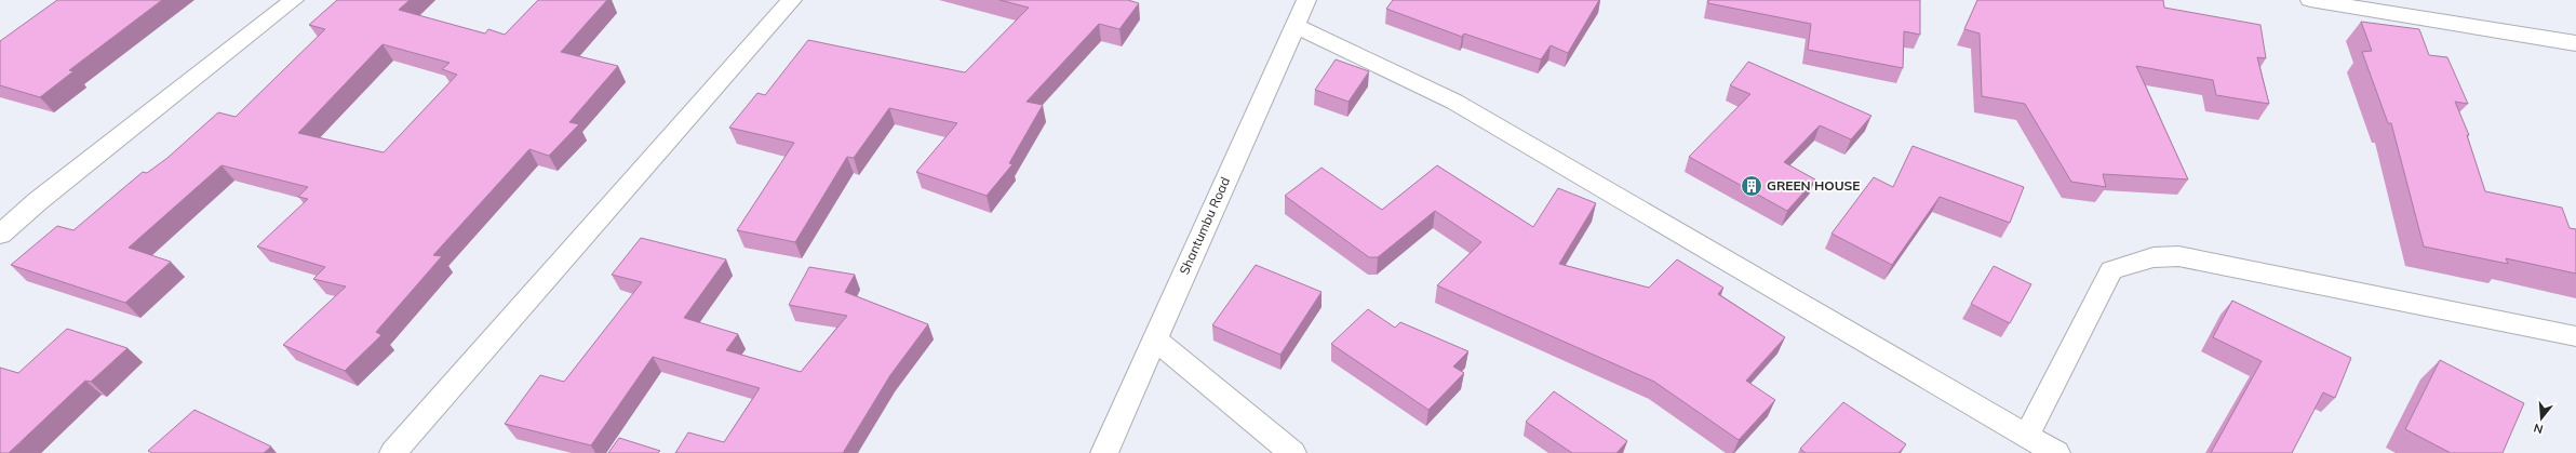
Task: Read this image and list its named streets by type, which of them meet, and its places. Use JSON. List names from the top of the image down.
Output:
{
  "streets": {
    "street": ["Shantumbu Road"]
  },
  "places": {
    "building": ["GREEN HOUSE"]
  },
  "north": "bottom"
}
